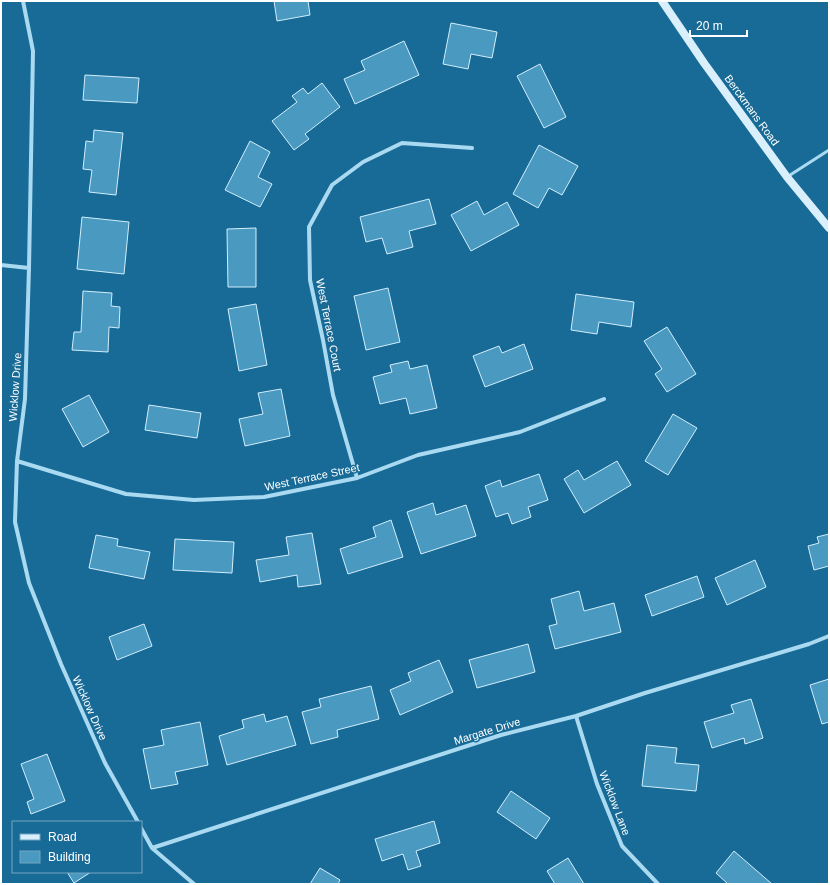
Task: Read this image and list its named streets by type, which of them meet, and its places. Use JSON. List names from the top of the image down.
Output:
{
  "streets": {
    "main road": ["Berckmans Road"],
    "street": [
      "West Terrace Court",
      "Wicklow Drive",
      "West Terrace Street",
      "Margate Drive",
      "Wicklow Lane"
    ]
  },
  "crossings": [
    ["West Terrace Court", "West Terrace Street"],
    ["Wicklow Drive", "West Terrace Street"],
    ["Margate Drive", "Wicklow Lane"]
  ],
  "legend": ["Road", "Building"],
  "scale_bar": "20 m"
}
